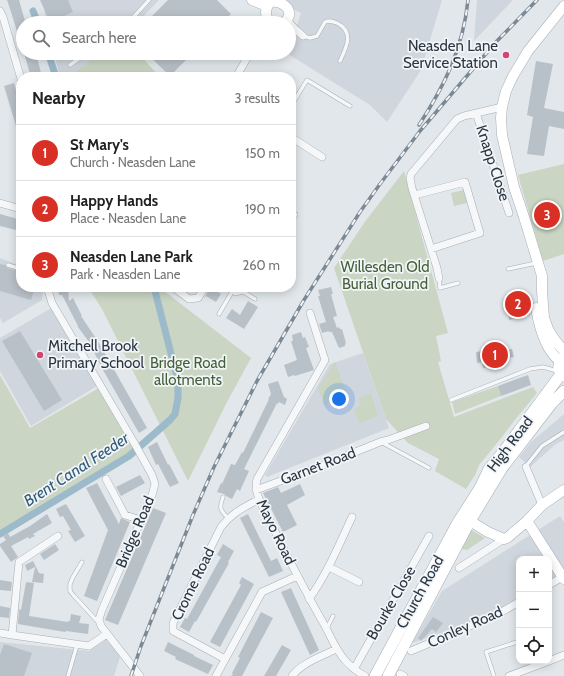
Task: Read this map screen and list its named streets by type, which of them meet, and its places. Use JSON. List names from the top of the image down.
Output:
{
  "streets": {
    "main road": ["High Road", "Church Road"],
    "street": [
      "Knapp Close",
      "Garnet Road",
      "Bridge Road",
      "Mayo Road",
      "Crome Road",
      "Bourke Close",
      "Conley Road"
    ]
  },
  "crossings": [
    ["High Road", "Church Road"],
    ["Garnet Road", "Mayo Road"],
    ["Mayo Road", "Crome Road"],
    ["Mayo Road", "Bourke Close"]
  ],
  "water": ["Brent Canal Feeder"],
  "parks": ["Willesden Old Burial Ground", "Bridge Road allotments"],
  "places": ["Neasden Lane Service Station", "Mitchell Brook Primary School"],
  "page": {
    "search": "Search here",
    "heading": ["Nearby", "3 results"],
    "list": [
      {
        "mark": "1",
        "name": "St Mary's",
        "note": "Church · Neasden Lane",
        "value": "150 m"
      },
      {
        "mark": "2",
        "name": "Happy Hands",
        "note": "Place · Neasden Lane",
        "value": "190 m"
      },
      {
        "mark": "3",
        "name": "Neasden Lane Park",
        "note": "Park · Neasden Lane",
        "value": "260 m"
      }
    ],
    "pins": ["3", "2", "1"],
    "map_buttons": ["+", "−"]
  }
}
